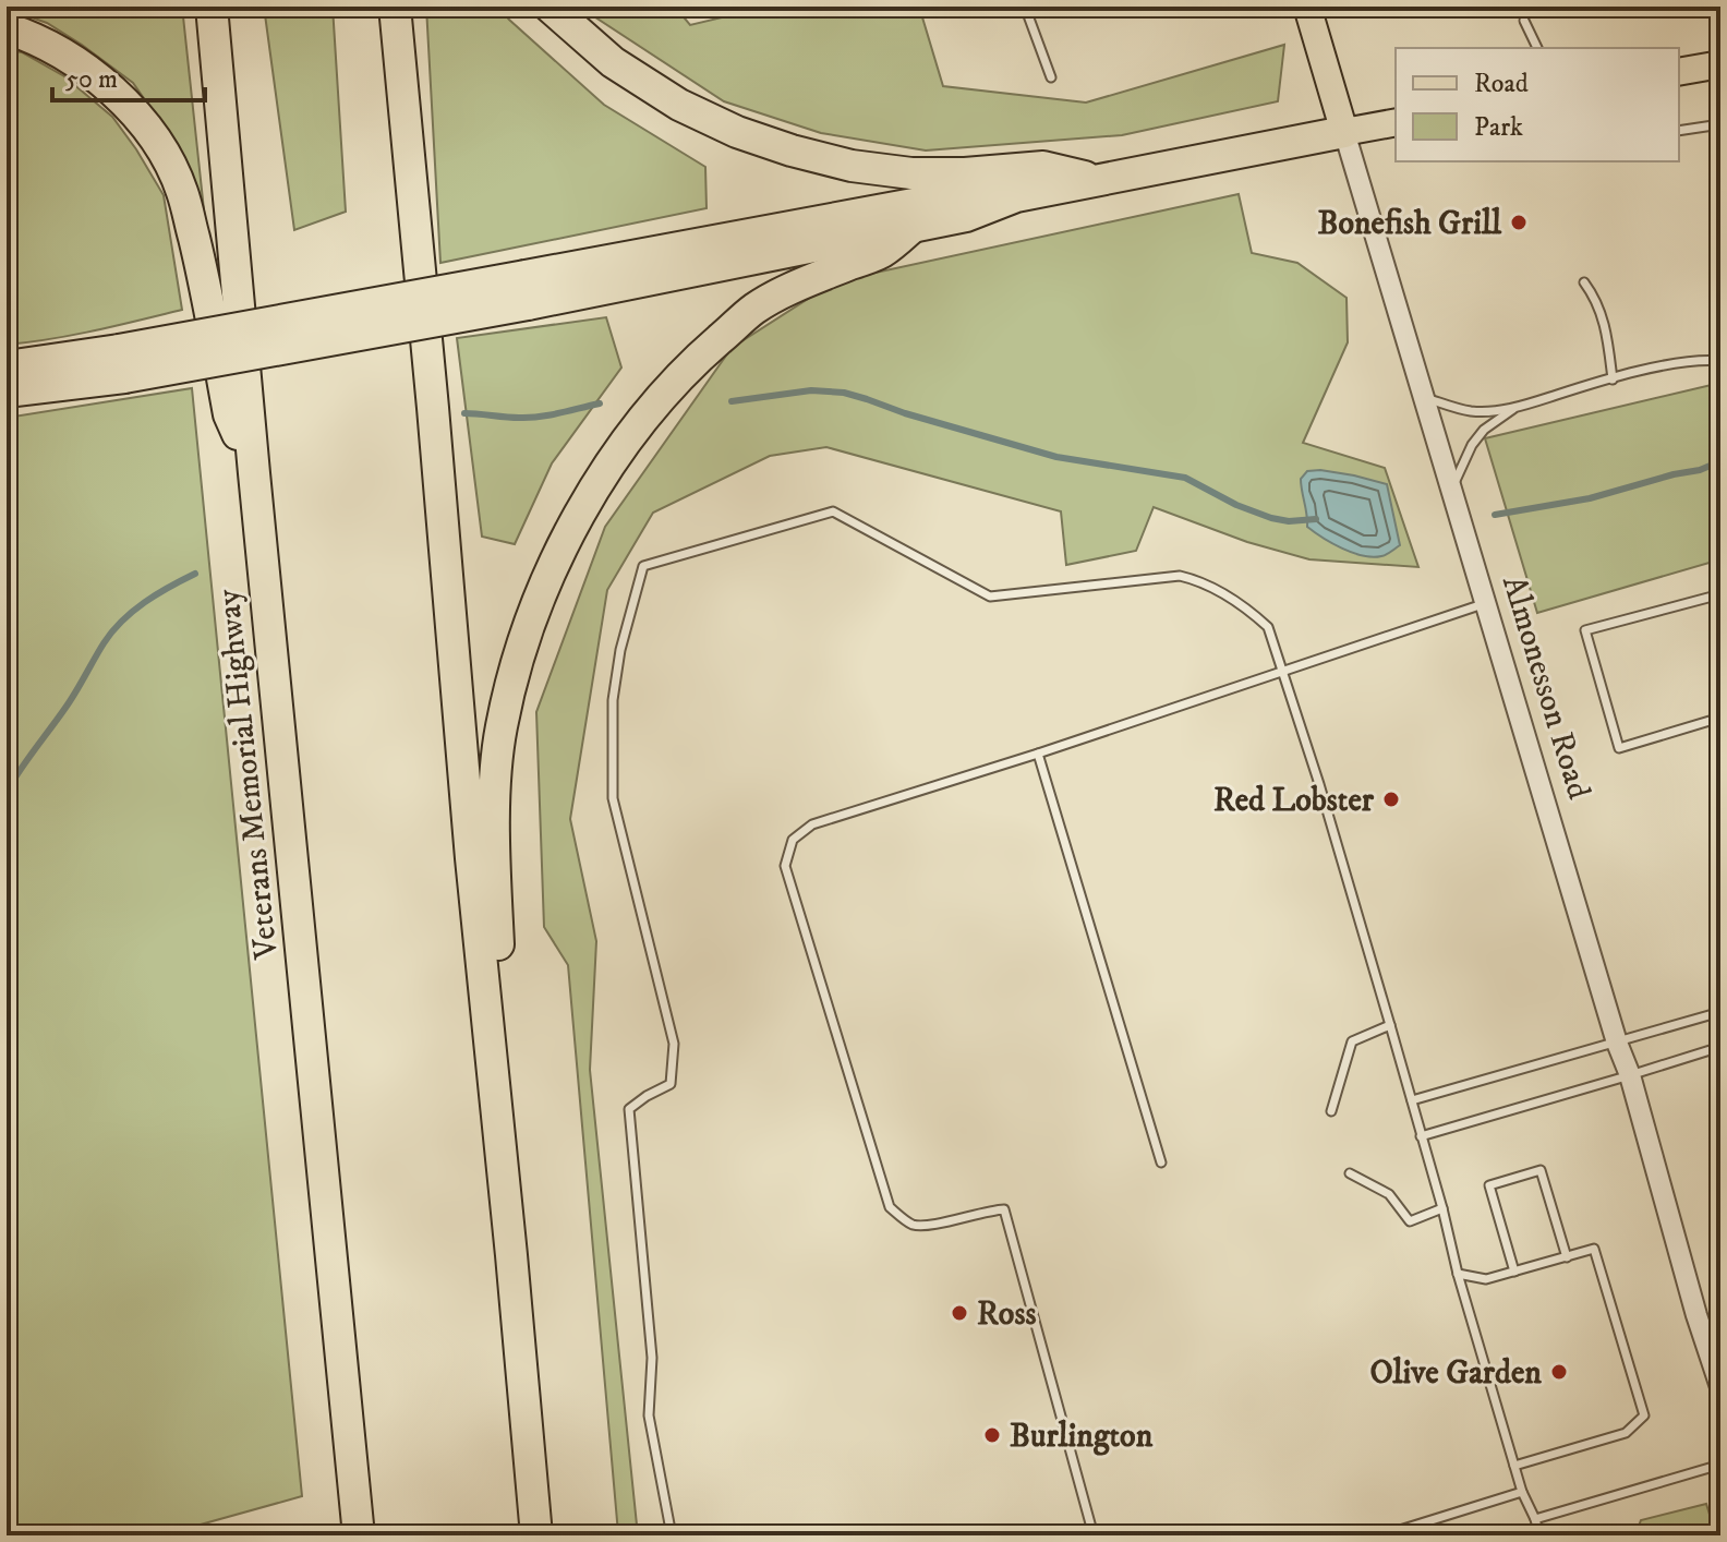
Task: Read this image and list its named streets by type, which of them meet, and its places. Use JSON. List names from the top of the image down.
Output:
{
  "streets": {
    "highway": ["Veterans Memorial Highway"],
    "main road": ["Almonesson Road"]
  },
  "places": [
    "Bonefish Grill",
    "Red Lobster",
    "Ross",
    "Olive Garden",
    "Burlington"
  ],
  "legend": ["Road", "Park"],
  "scale_bar": "50 m"
}
